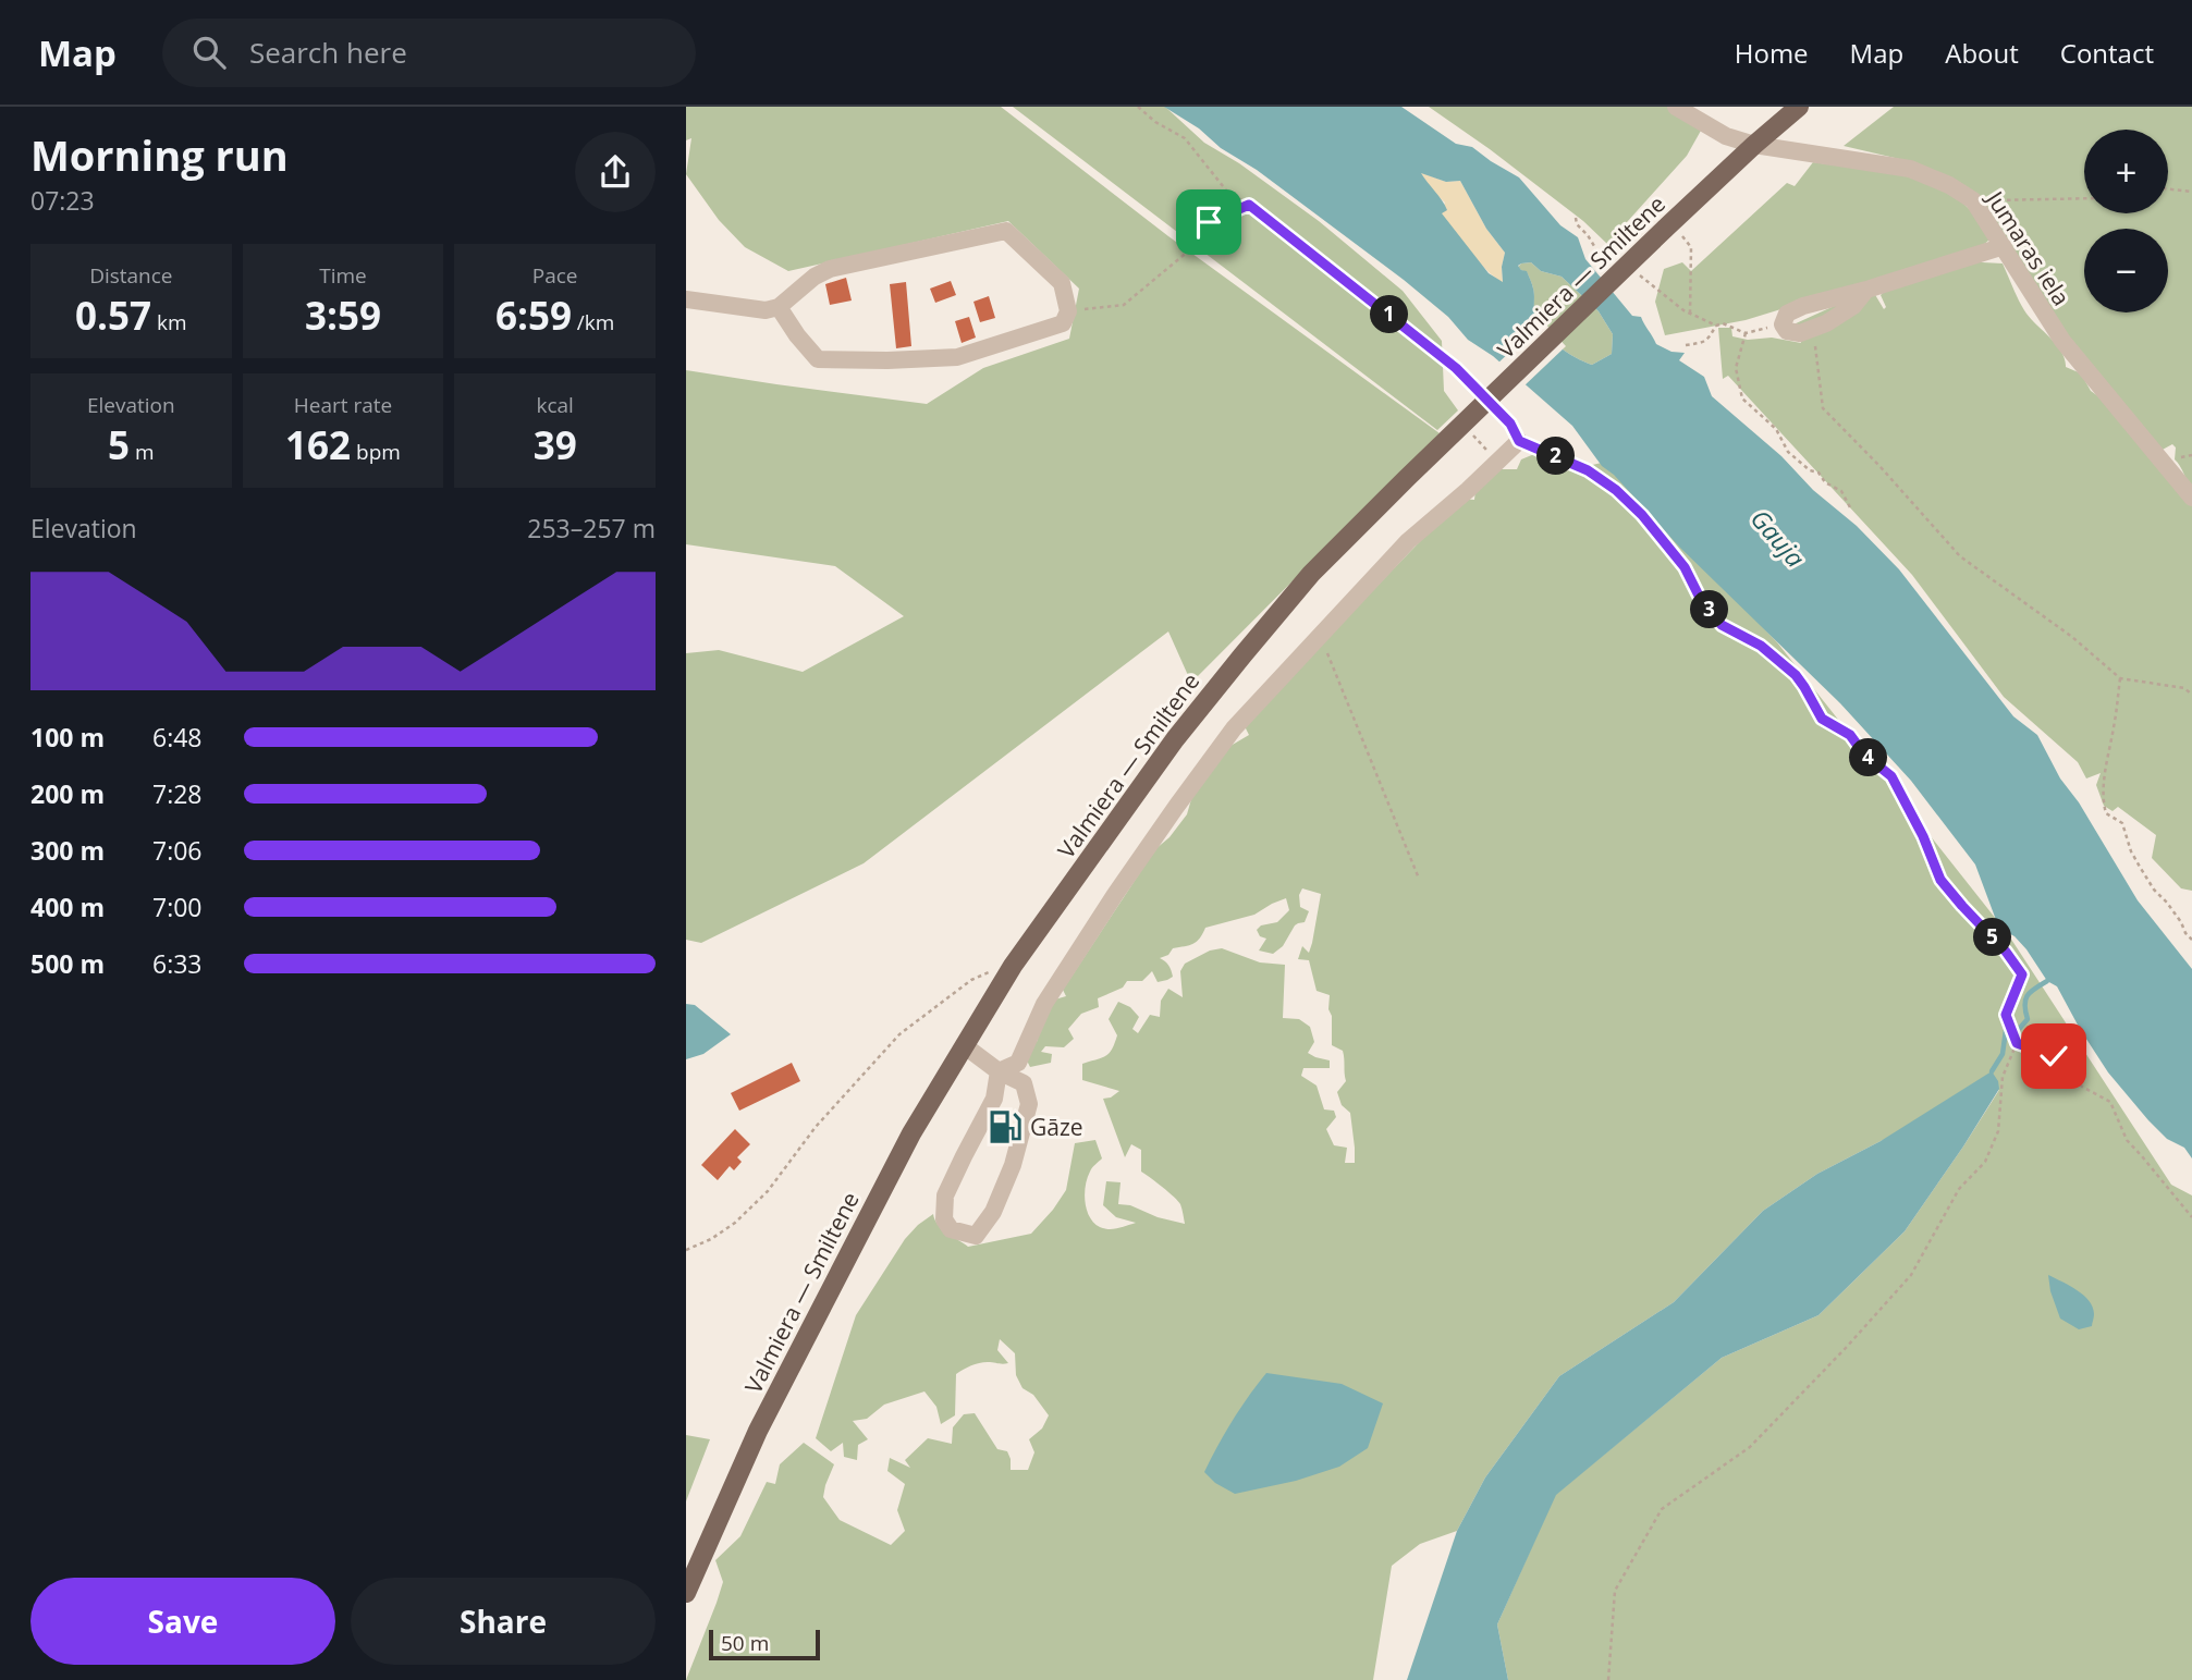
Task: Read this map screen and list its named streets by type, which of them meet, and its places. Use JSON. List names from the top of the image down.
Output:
{
  "streets": {
    "main road": ["Valmiera — Smiltene"],
    "street": ["Jumaras iela"]
  },
  "crossings": [
    ["Jumaras iela", "Valmiera — Smiltene"]
  ],
  "water": ["Gauja"],
  "places": {
    "fuel station": ["Gāze"]
  },
  "scale_bar": "50 m",
  "page": {
    "header": "Map",
    "search": "Search here",
    "nav": [
      "Home",
      "Map",
      "About",
      "Contact"
    ],
    "heading": ["Morning run", "07:23"],
    "map_buttons": ["+", "−"],
    "stats": [
      ["Distance", "0.57 km"],
      ["Time", "3:59"],
      ["Pace", "6:59 /km"],
      ["Elevation", "5 m"],
      ["Heart rate", "162 bpm"],
      ["kcal", "39"]
    ],
    "pins": [
      "1",
      "2",
      "3",
      "4",
      "5"
    ],
    "chart": ["Elevation", "253–257 m"],
    "list": [
      {
        "name": "100 m",
        "note": "6:48"
      },
      {
        "name": "200 m",
        "note": "7:28"
      },
      {
        "name": "300 m",
        "note": "7:06"
      },
      {
        "name": "400 m",
        "note": "7:00"
      },
      {
        "name": "500 m",
        "note": "6:33"
      }
    ],
    "buttons": ["Save", "Share"],
    "scale": "50 m"
  }
}
